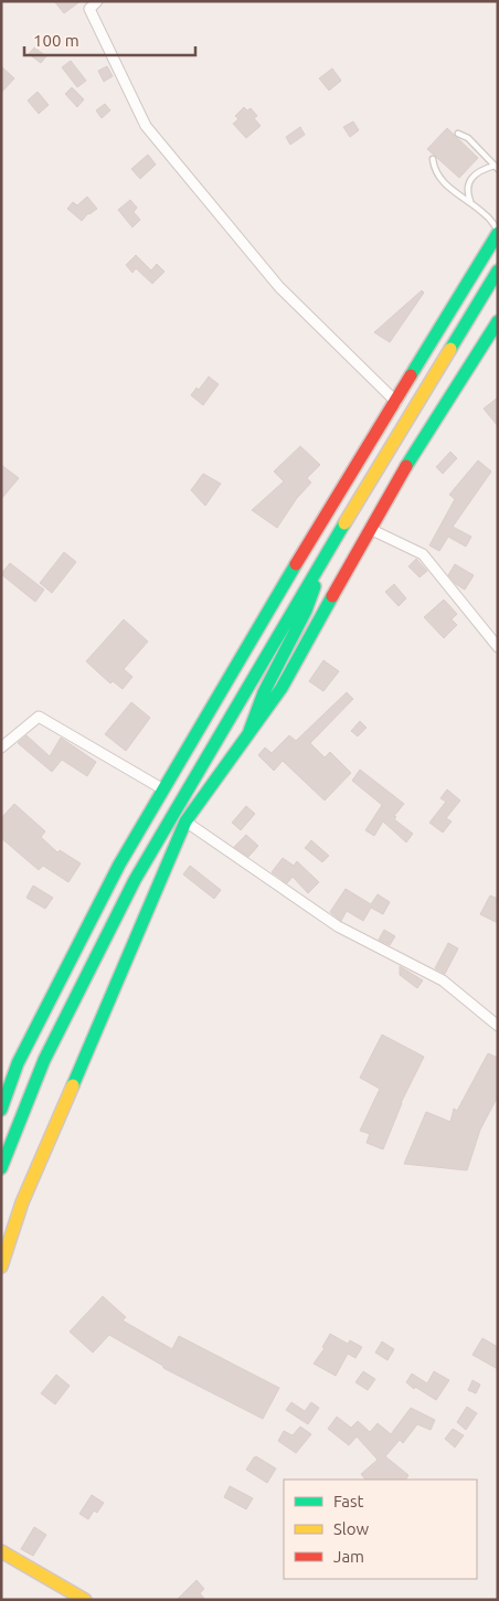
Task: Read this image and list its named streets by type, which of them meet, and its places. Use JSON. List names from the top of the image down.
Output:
{
  "legend": ["Fast", "Slow", "Jam"],
  "scale_bar": "100 m"
}
